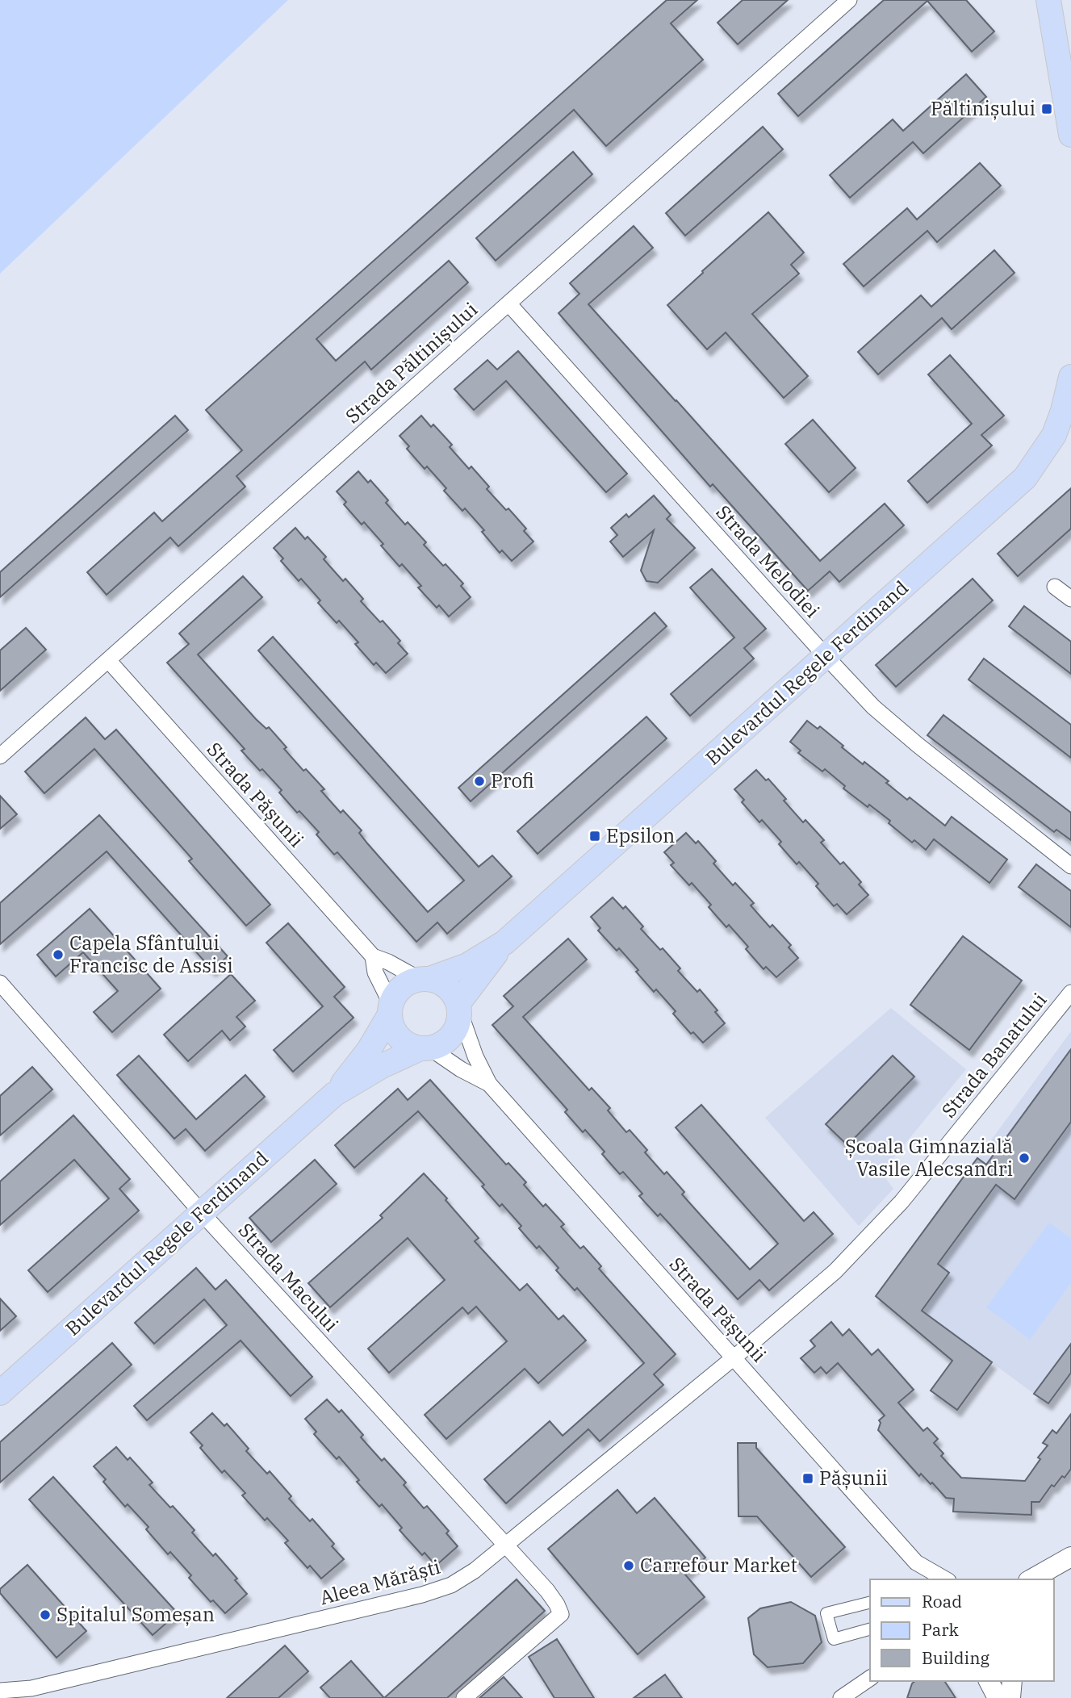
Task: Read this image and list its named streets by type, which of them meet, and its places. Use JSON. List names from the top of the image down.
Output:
{
  "streets": {
    "main road": ["Bulevardul Regele Ferdinand"],
    "street": [
      "Strada Păltinișului",
      "Strada Melodiei",
      "Strada Pășunii",
      "Strada Banatului",
      "Strada Macului",
      "Aleea Mărăști"
    ]
  },
  "crossings": [
    ["Strada Păltinișului", "Strada Melodiei"],
    ["Strada Păltinișului", "Strada Pășunii"],
    ["Strada Melodiei", "Bulevardul Regele Ferdinand"],
    ["Bulevardul Regele Ferdinand", "Strada Pășunii"],
    ["Bulevardul Regele Ferdinand", "Strada Macului"],
    ["Strada Pășunii", "Strada Banatului"],
    ["Strada Pășunii", "Aleea Mărăști"],
    ["Strada Banatului", "Aleea Mărăști"],
    ["Strada Macului", "Aleea Mărăști"]
  ],
  "places": {
    "transit": ["Păltinișului", "Epsilon", "Pășunii"],
    "other": [
      "Profi",
      "Capela Sfântului Francisc de Assisi",
      "Școala Gimnazială Vasile Alecsandri",
      "Carrefour Market",
      "Spitalul Someșan"
    ]
  },
  "legend": ["Road", "Park", "Building"]
}
